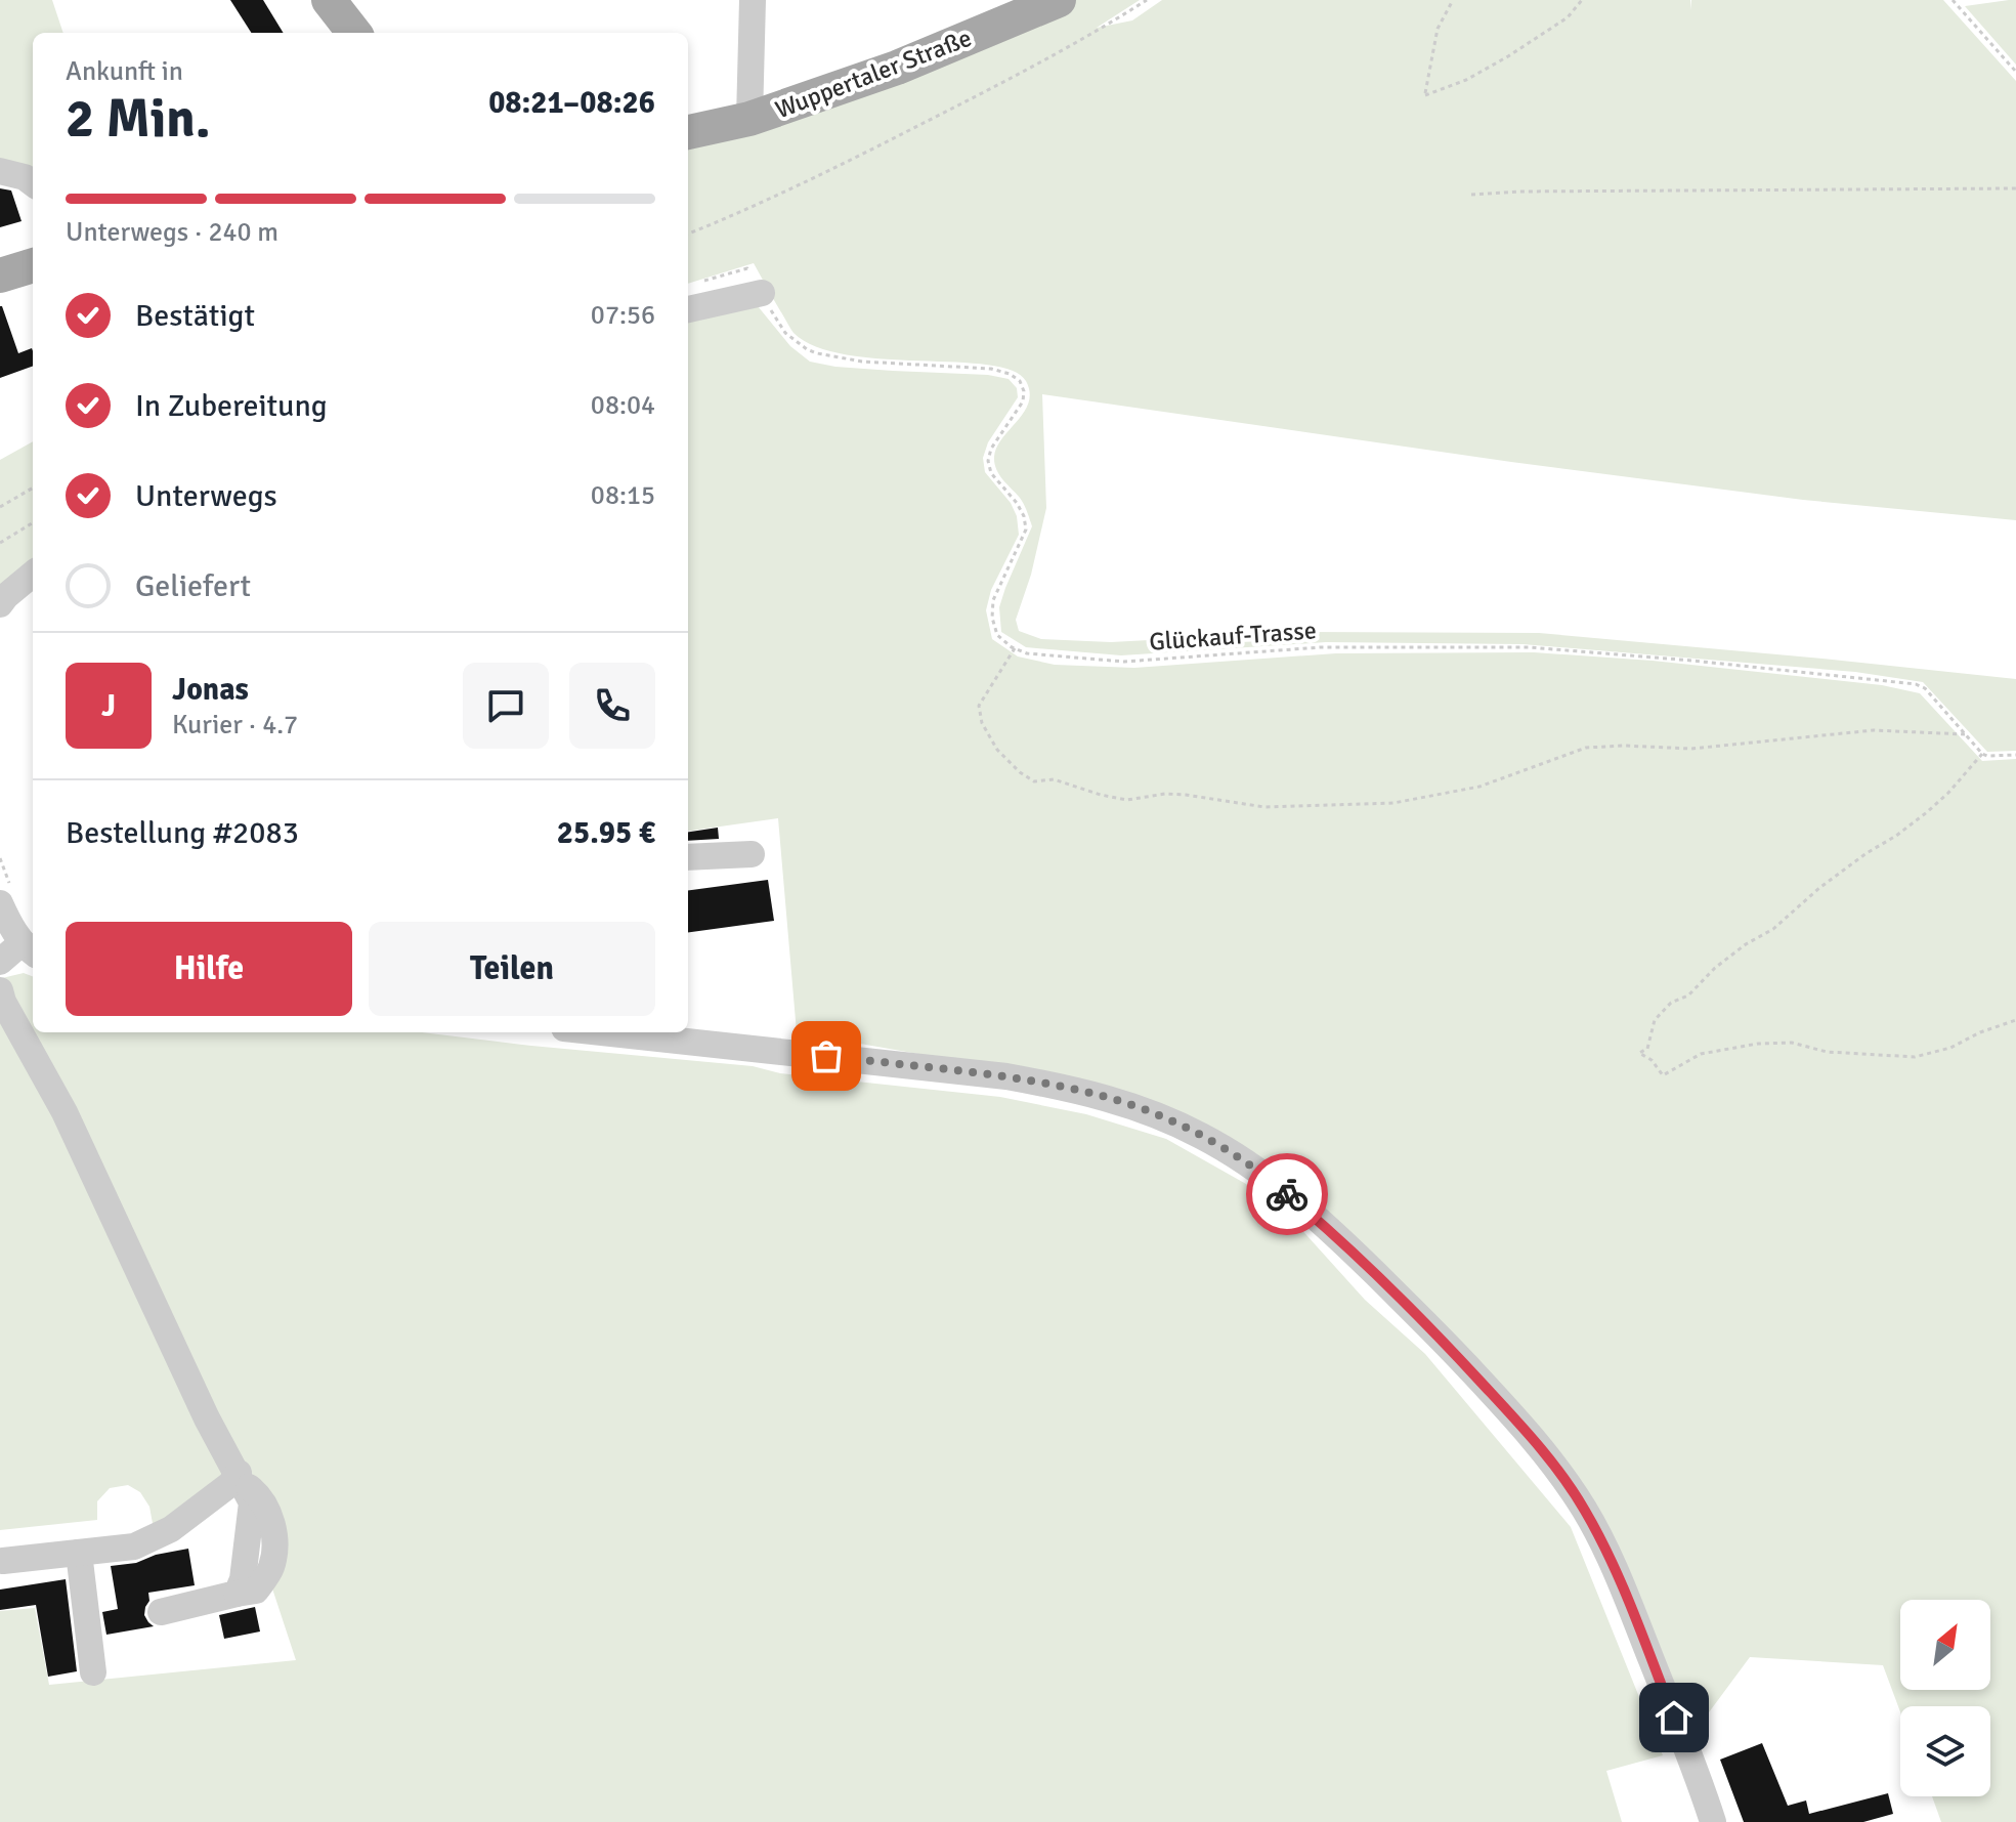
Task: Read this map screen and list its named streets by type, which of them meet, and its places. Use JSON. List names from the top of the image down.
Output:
{
  "streets": {
    "main road": ["Wuppertaler Straße"],
    "path": ["Glückauf-Trasse"]
  },
  "north": "top right",
  "page": {
    "heading": ["2 Min.", "Ankunft in", "08:21–08:26"],
    "panel": [
      "Jonas",
      "Kurier · 4.7",
      "Bestellung #2083",
      "25.95 €"
    ],
    "bar": "Unterwegs · 240 m",
    "list": [
      ["Bestätigt", "07:56"],
      ["In Zubereitung", "08:04"],
      ["Unterwegs", "08:15"],
      "Geliefert"
    ],
    "round": "J",
    "buttons": ["Hilfe", "Teilen"]
  }
}
